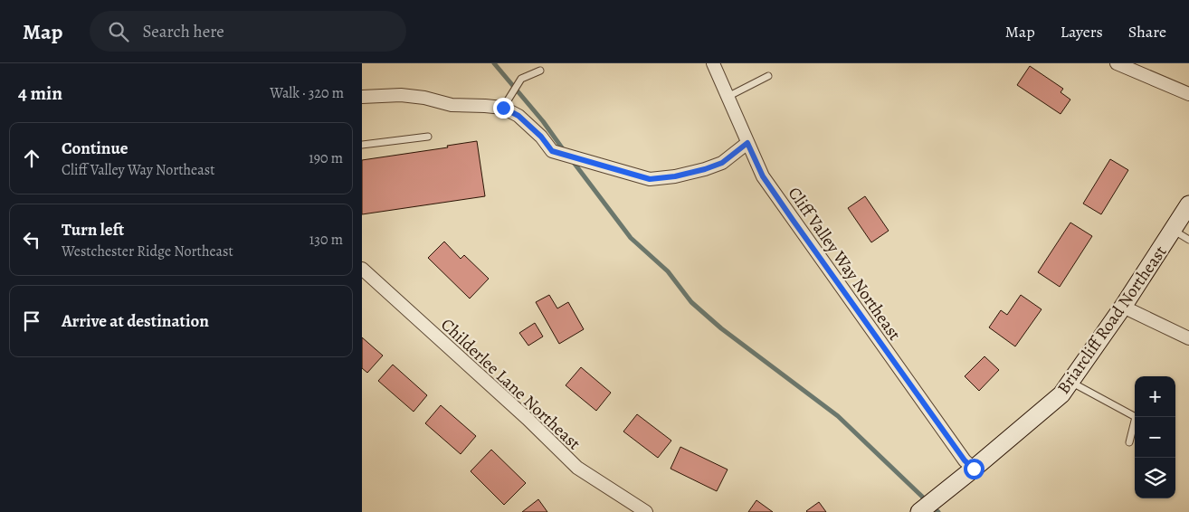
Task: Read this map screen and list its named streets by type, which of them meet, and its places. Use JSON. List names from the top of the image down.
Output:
{
  "streets": {
    "main road": ["Briarcliff Road Northeast"],
    "street": ["Cliff Valley Way Northeast", "Childerlee Lane Northeast"]
  },
  "crossings": [
    ["Cliff Valley Way Northeast", "Briarcliff Road Northeast"]
  ],
  "page": {
    "header": "Map",
    "search": "Search here",
    "nav": ["Map", "Layers", "Share"],
    "heading": ["4 min", "Walk · 320 m"],
    "list": [
      ["Continue", "Cliff Valley Way Northeast", "190 m"],
      ["Turn left", "Westchester Ridge Northeast", "130 m"],
      "Arrive at destination"
    ],
    "map_buttons": ["+", "−"]
  }
}
